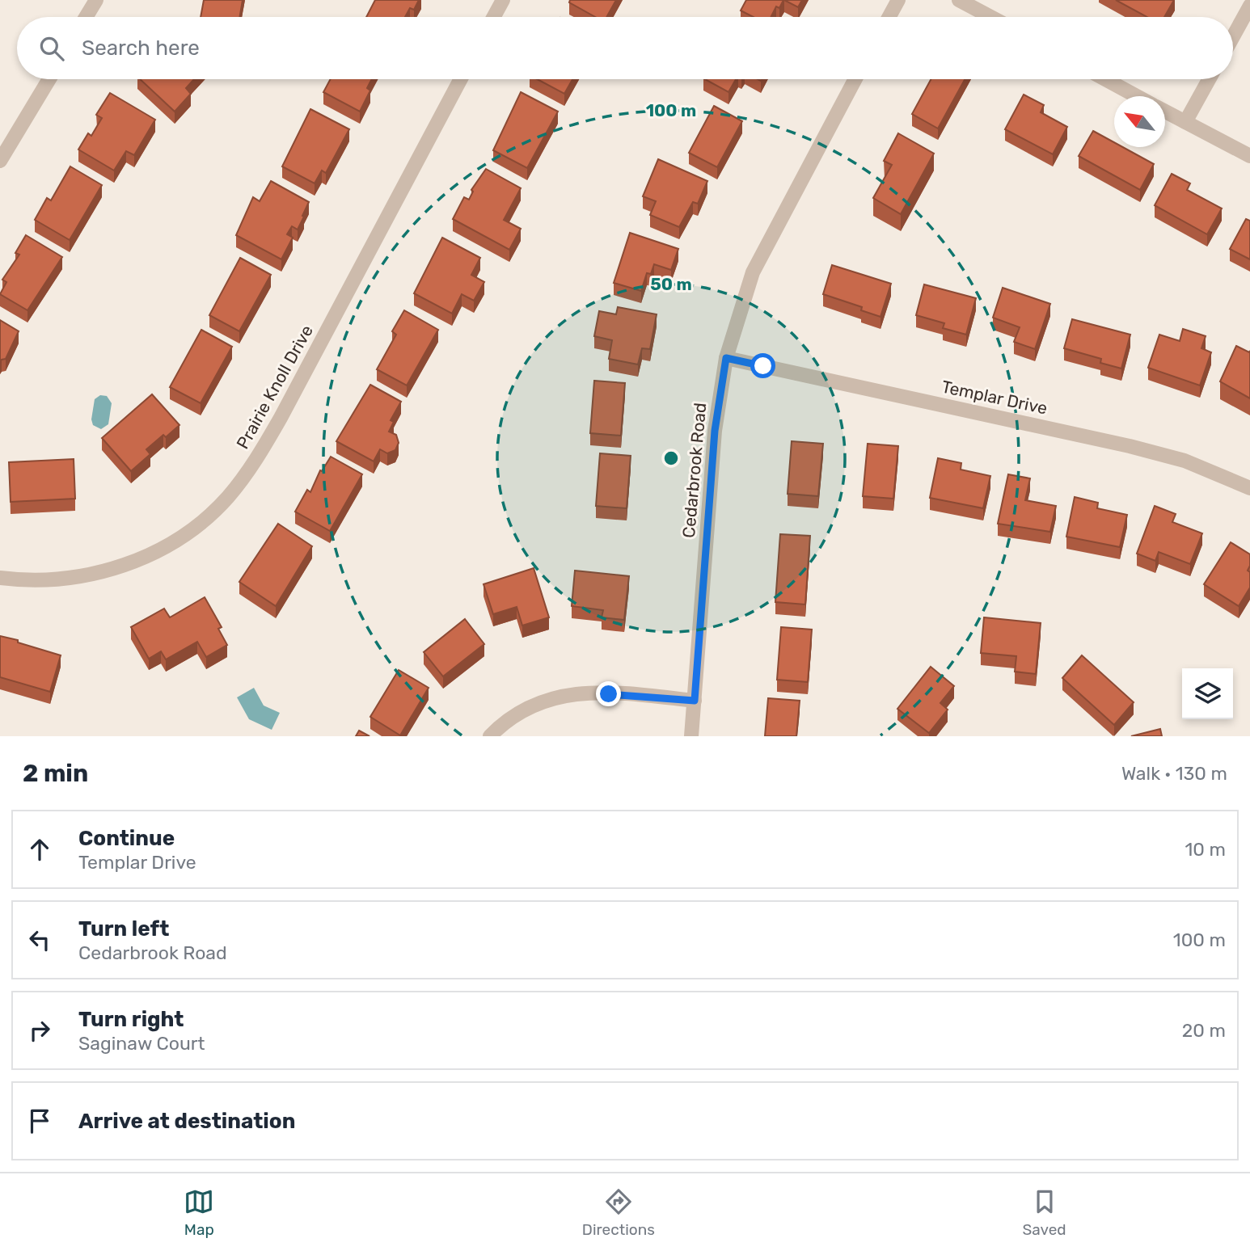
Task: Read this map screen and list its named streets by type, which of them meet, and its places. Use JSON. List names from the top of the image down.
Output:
{
  "streets": {
    "street": ["Prairie Knoll Drive", "Templar Drive", "Cedarbrook Road"]
  },
  "crossings": [
    ["Templar Drive", "Cedarbrook Road"]
  ],
  "north": "top left",
  "page": {
    "search": "Search here",
    "heading": ["2 min", "Walk · 130 m"],
    "list": [
      ["Continue", "Templar Drive", "10 m"],
      ["Turn left", "Cedarbrook Road", "100 m"],
      ["Turn right", "Saginaw Court", "20 m"],
      "Arrive at destination"
    ],
    "nav": ["Map", "Directions", "Saved"]
  },
  "rings": ["100 m", "50 m"]
}
